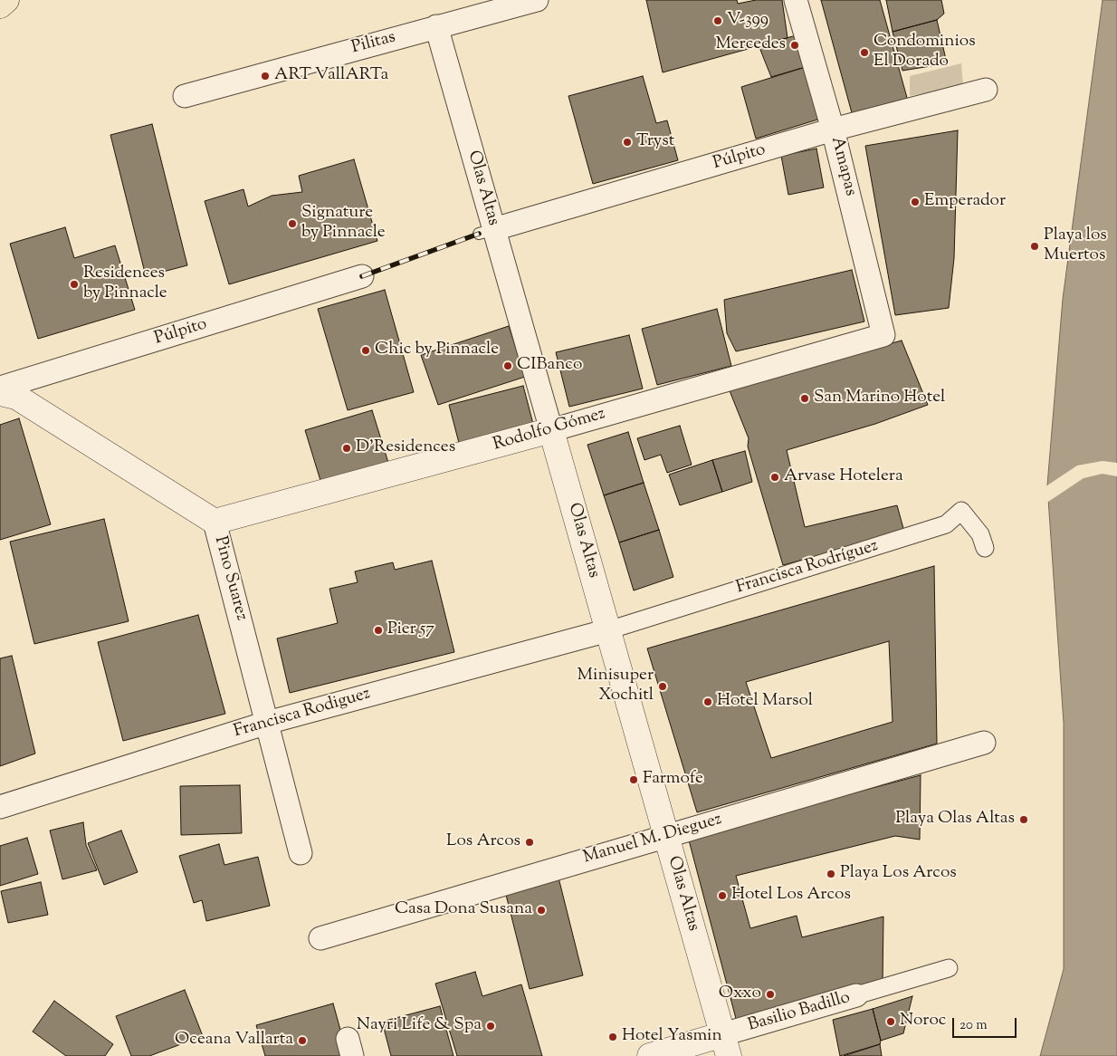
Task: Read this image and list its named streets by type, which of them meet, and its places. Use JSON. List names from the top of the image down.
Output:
{
  "streets": {
    "street": [
      "Pilitas",
      "Púlpito",
      "Amapas",
      "Olas Altas",
      "Rodolfo Gómez",
      "Francisca Rodríguez",
      "Pino Suarez",
      "Francisca Rodiguez",
      "Manuel M. Dieguez",
      "Basilio Badillo"
    ]
  },
  "crossings": [
    ["Pilitas", "Olas Altas"],
    ["Púlpito", "Amapas"],
    ["Púlpito", "Olas Altas"],
    ["Amapas", "Rodolfo Gómez"],
    ["Olas Altas", "Rodolfo Gómez"],
    ["Olas Altas", "Francisca Rodríguez"],
    ["Olas Altas", "Francisca Rodiguez"],
    ["Olas Altas", "Manuel M. Dieguez"],
    ["Olas Altas", "Basilio Badillo"],
    ["Rodolfo Gómez", "Pino Suarez"],
    ["Francisca Rodríguez", "Francisca Rodiguez"],
    ["Pino Suarez", "Francisca Rodiguez"]
  ],
  "places": [
    "V-399",
    "Mercedes",
    "Condominios El Dorado",
    "ART VallARTa",
    "Tryst",
    "Emperador",
    "Signature by Pinnacle",
    "Playa los Muertos",
    "Residences by Pinnacle",
    "Chic by Pinnacle",
    "CIBanco",
    "San Marino Hotel",
    "D'Residences",
    "Arvase Hotelera",
    "Pier 57",
    "Minisuper Xochitl",
    "Hotel Marsol",
    "Farmofe",
    "Playa Olas Altas",
    "Los Arcos",
    "Playa Los Arcos",
    "Hotel Los Arcos",
    "Casa Dona Susana",
    "Oxxo",
    "Noroc",
    "Nayri Life & Spa",
    "Hotel Yasmin",
    "Oceana Vallarta"
  ],
  "scale_bar": "20 m"
}
